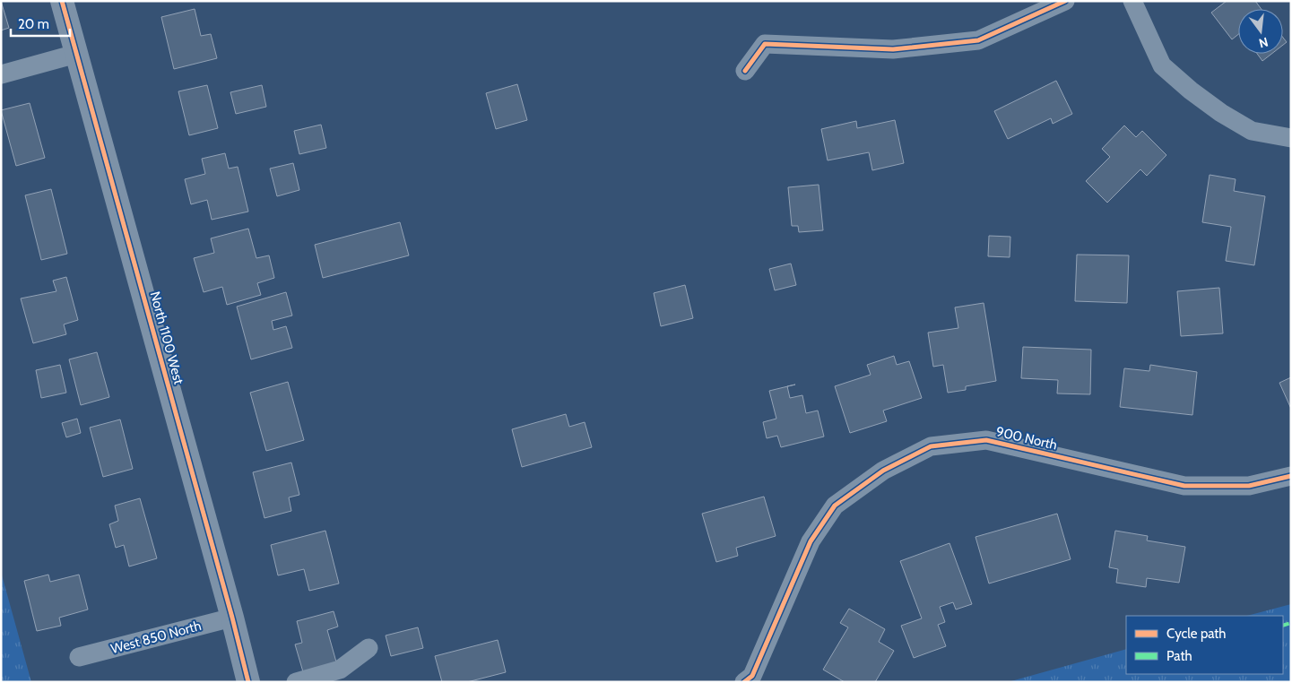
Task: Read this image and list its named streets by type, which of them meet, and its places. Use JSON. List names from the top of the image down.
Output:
{
  "streets": {
    "street": ["North 1100 West", "900 North", "West 850 North"]
  },
  "crossings": [
    ["North 1100 West", "West 850 North"]
  ],
  "legend": ["Cycle path", "Path"],
  "scale_bar": "20 m",
  "north": "bottom"
}
